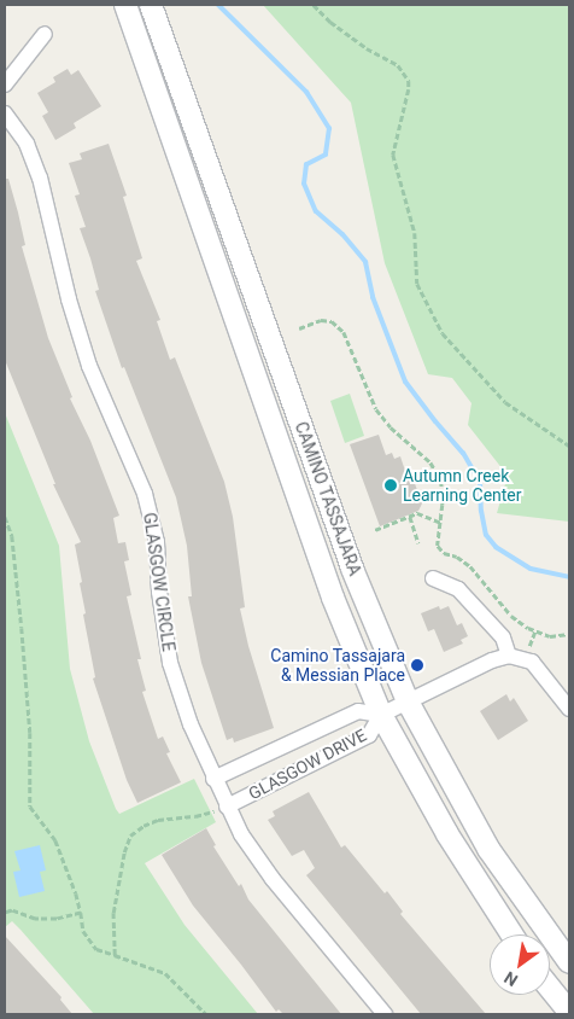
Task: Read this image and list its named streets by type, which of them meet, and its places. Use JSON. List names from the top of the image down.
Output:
{
  "streets": {
    "main road": ["CAMINO TASSAJARA"],
    "street": ["GLASGOW CIRCLE", "GLASGOW DRIVE"]
  },
  "crossings": [
    ["CAMINO TASSAJARA", "GLASGOW DRIVE"],
    ["GLASGOW CIRCLE", "GLASGOW DRIVE"]
  ],
  "places": ["Autumn Creek Learning Center", "Camino Tassajara & Messian Place"],
  "north": "bottom left"
}
